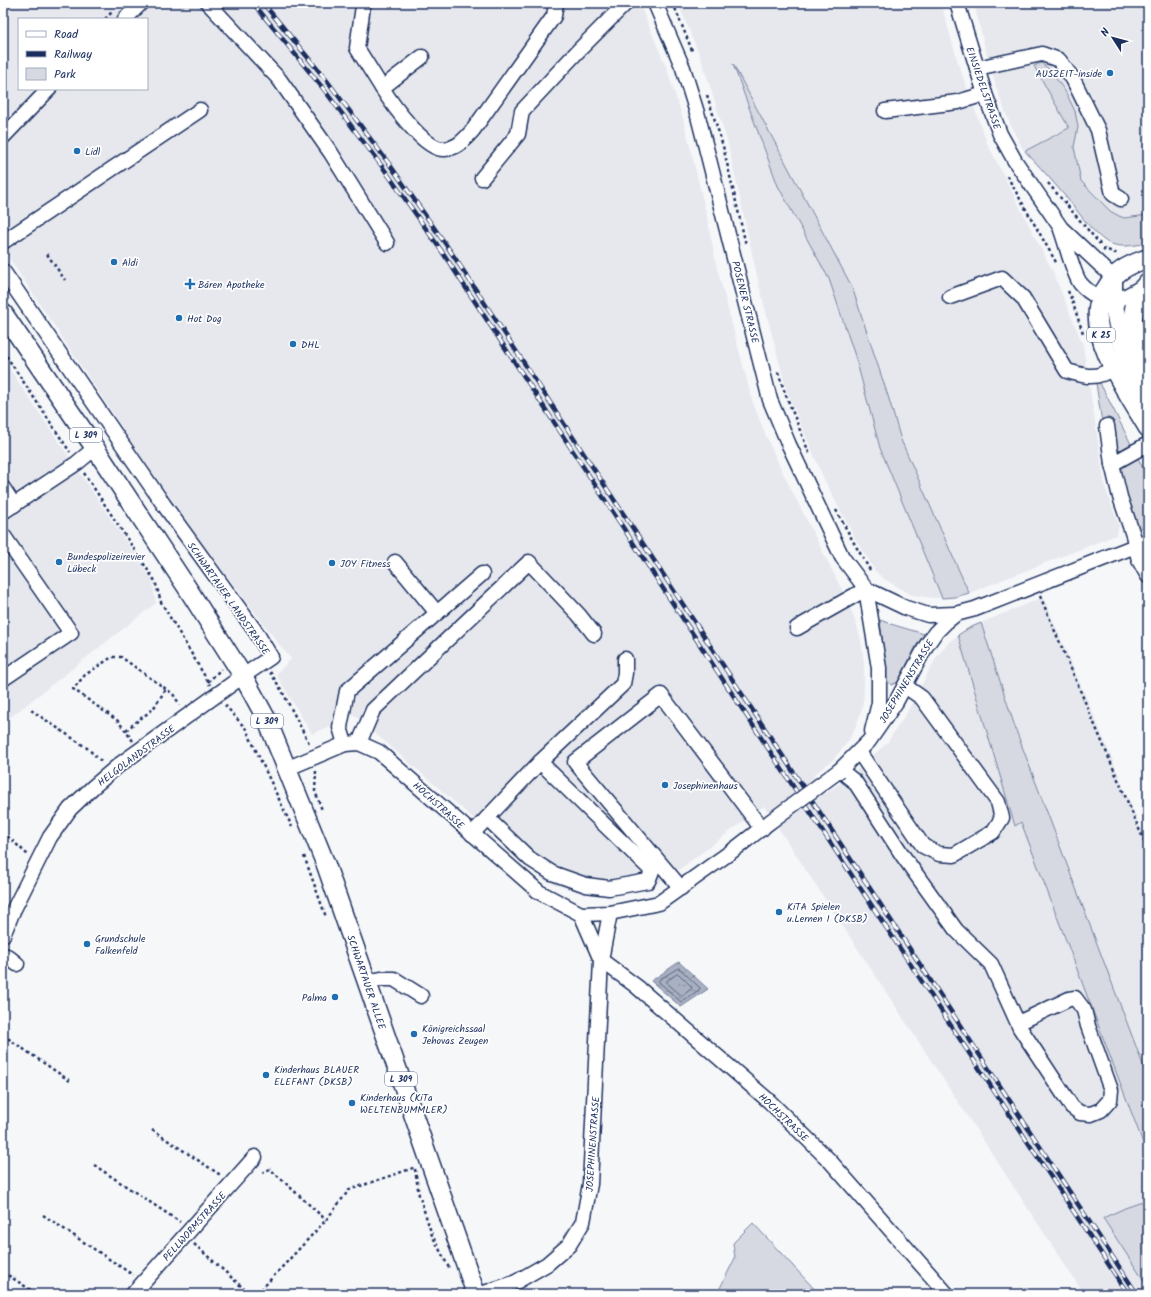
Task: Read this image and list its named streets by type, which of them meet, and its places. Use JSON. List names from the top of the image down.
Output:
{
  "streets": {
    "main road": ["K 25", "L 309", "SCHWARTAUER ALLEE"],
    "street": [
      "EINSIEDELSTRASSE",
      "POSENER STRASSE",
      "SCHWARTAUER LANDSTRASSE",
      "JOSEPHINENSTRASSE",
      "HELGOLANDSTRASSE",
      "HOCHSTRASSE",
      "PELLWORMSTRASSE"
    ]
  },
  "crossings": [
    ["EINSIEDELSTRASSE", "K 25"],
    ["POSENER STRASSE", "JOSEPHINENSTRASSE"],
    ["L 309", "SCHWARTAUER LANDSTRASSE"],
    ["L 309", "HELGOLANDSTRASSE"],
    ["L 309", "SCHWARTAUER ALLEE"],
    ["SCHWARTAUER LANDSTRASSE", "HELGOLANDSTRASSE"],
    ["SCHWARTAUER LANDSTRASSE", "SCHWARTAUER ALLEE"],
    ["JOSEPHINENSTRASSE", "HOCHSTRASSE"],
    ["HELGOLANDSTRASSE", "SCHWARTAUER ALLEE"]
  ],
  "places": {
    "other": [
      "AUSZEIT-inside",
      "Lidl",
      "Aldi",
      "Hot Dog",
      "DHL",
      "Bundespolizeirevier Lübeck",
      "JOY Fitness",
      "Josephinenhaus",
      "KiTA Spielen u.Lernen I (DKSB)",
      "Grundschule Falkenfeld",
      "Palma",
      "Königreichssaal Jehovas Zeugen",
      "Kinderhaus BLAUER ELEFANT (DKSB)",
      "Kinderhaus (KiTa WELTENBUMMLER)"
    ],
    "health": ["Bären Apotheke"]
  },
  "legend": ["Road", "Railway", "Park"],
  "north": "top left"
}
